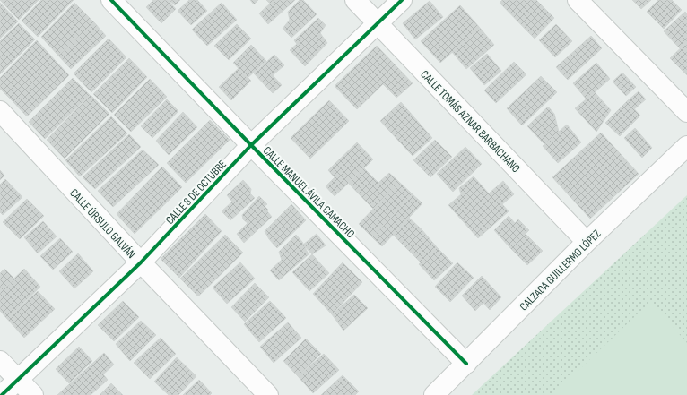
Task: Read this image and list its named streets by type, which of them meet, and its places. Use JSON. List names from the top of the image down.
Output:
{
  "streets": {
    "street": [
      "CALLE TOMÁS AZNAR BARBACHANO",
      "CALLE 8 DE OCTUBRE",
      "CALLE MANUEL ÁVILA CAMACHO",
      "CALLE ÚRSULO GALVÁN",
      "CALZADA GUILLERMO LÓPEZ"
    ]
  },
  "crossings": [
    ["CALLE TOMÁS AZNAR BARBACHANO", "CALLE 8 DE OCTUBRE"],
    ["CALLE TOMÁS AZNAR BARBACHANO", "CALZADA GUILLERMO LÓPEZ"],
    ["CALLE 8 DE OCTUBRE", "CALLE MANUEL ÁVILA CAMACHO"],
    ["CALLE 8 DE OCTUBRE", "CALLE ÚRSULO GALVÁN"],
    ["CALLE MANUEL ÁVILA CAMACHO", "CALZADA GUILLERMO LÓPEZ"]
  ]
}
